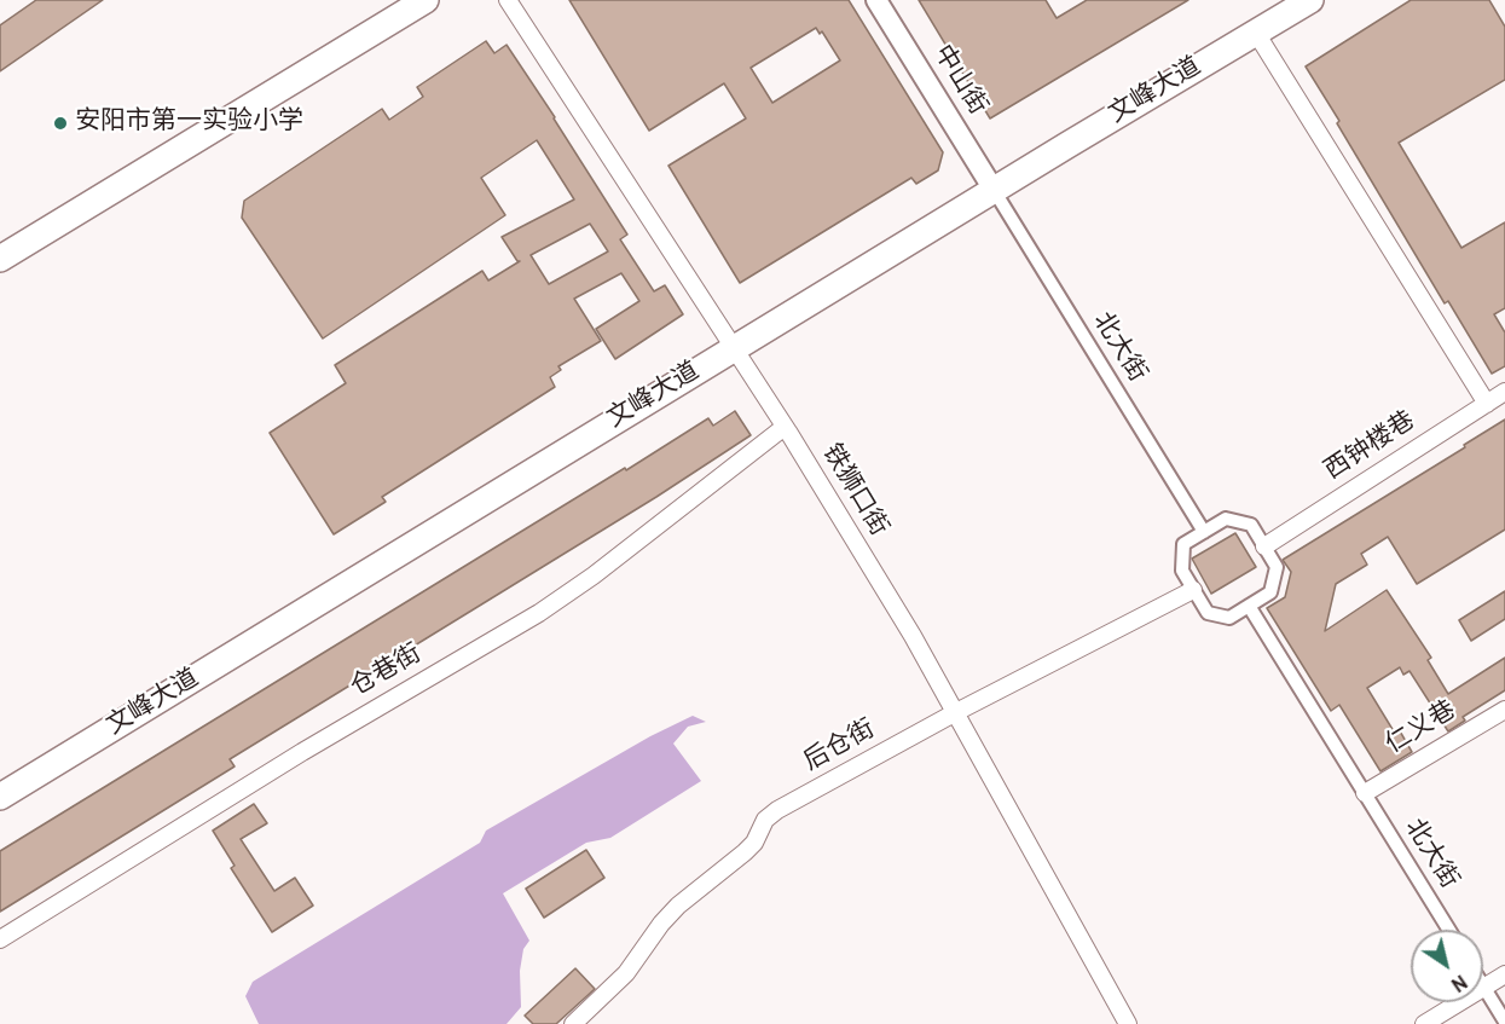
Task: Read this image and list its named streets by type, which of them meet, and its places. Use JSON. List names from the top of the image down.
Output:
{
  "streets": {
    "main road": ["文峰大道"],
    "street": [
      "中山街",
      "北大街",
      "西钟楼巷",
      "铁狮口街",
      "仓巷街",
      "仁义巷",
      "后仓街"
    ]
  },
  "crossings": [
    ["中山街", "文峰大道"],
    ["中山街", "北大街"],
    ["文峰大道", "北大街"],
    ["文峰大道", "铁狮口街"],
    ["北大街", "西钟楼巷"],
    ["北大街", "仁义巷"],
    ["北大街", "后仓街"],
    ["西钟楼巷", "后仓街"],
    ["铁狮口街", "仓巷街"],
    ["铁狮口街", "后仓街"]
  ],
  "places": ["安阳市第一实验小学"],
  "north": "bottom right"
}
